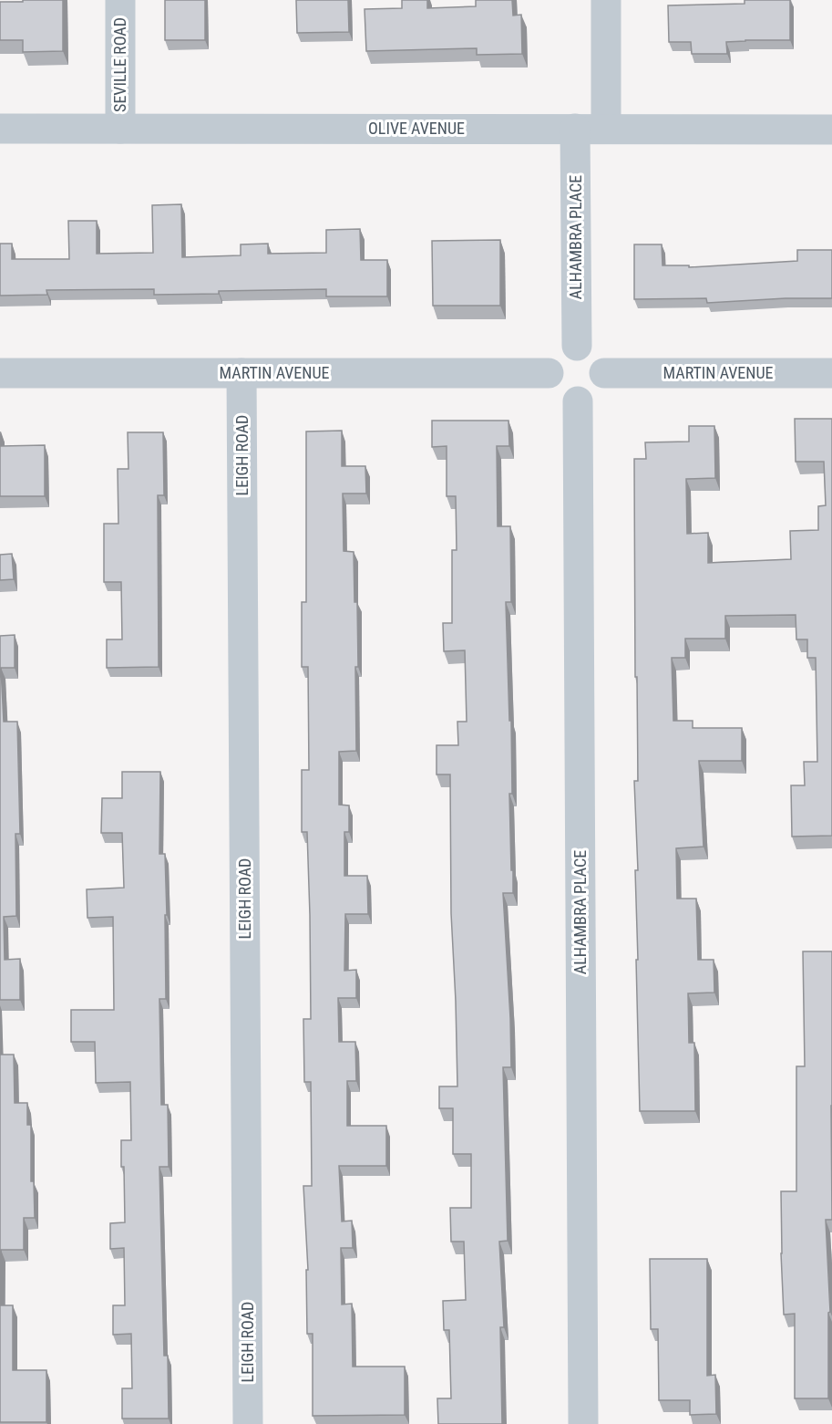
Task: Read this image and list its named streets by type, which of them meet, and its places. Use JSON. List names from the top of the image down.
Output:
{
  "streets": {
    "street": [
      "SEVILLE ROAD",
      "OLIVE AVENUE",
      "ALHAMBRA PLACE",
      "MARTIN AVENUE",
      "LEIGH ROAD"
    ]
  },
  "crossings": [
    ["SEVILLE ROAD", "OLIVE AVENUE"],
    ["OLIVE AVENUE", "ALHAMBRA PLACE"],
    ["ALHAMBRA PLACE", "MARTIN AVENUE"],
    ["MARTIN AVENUE", "LEIGH ROAD"]
  ]
}
